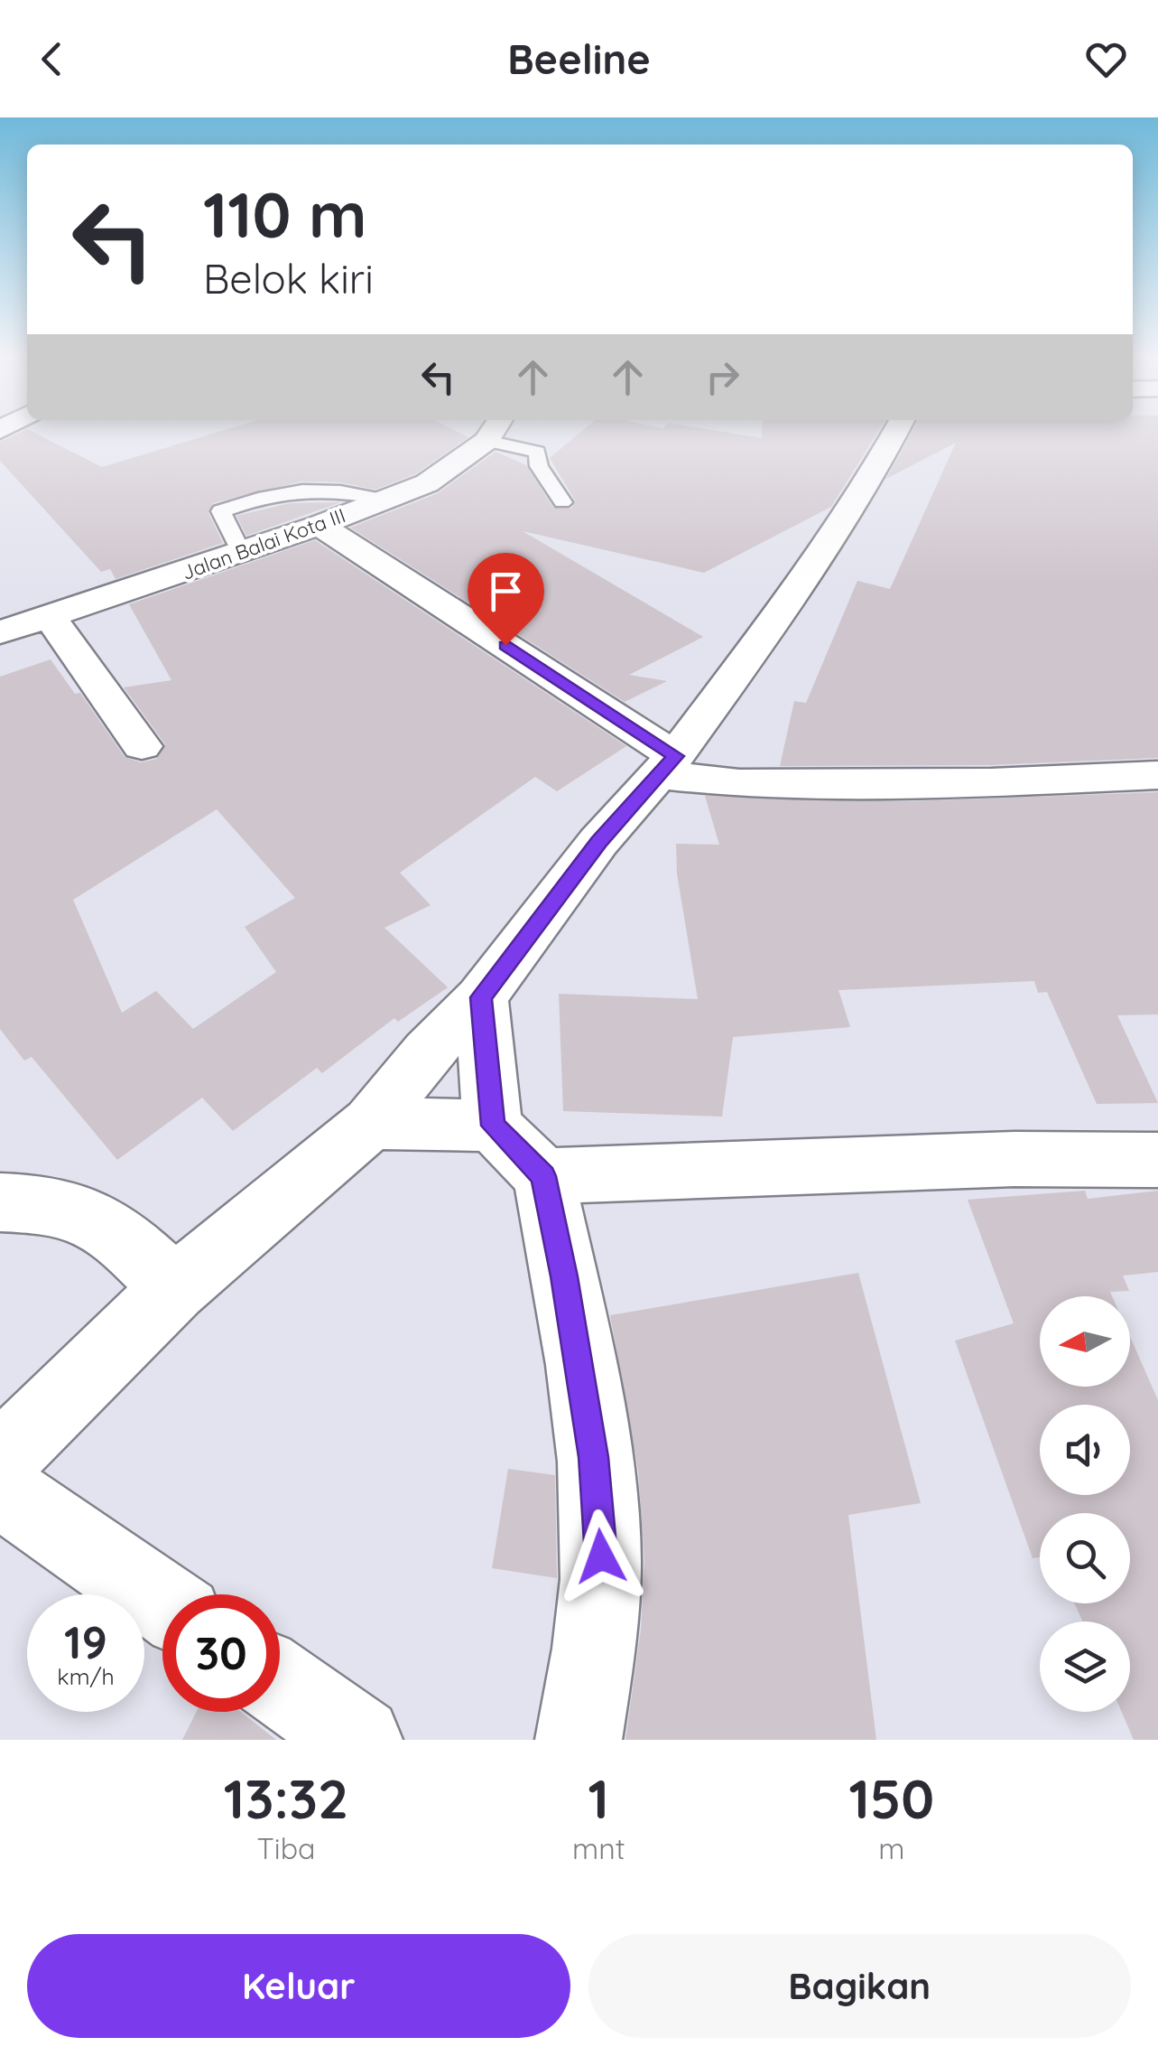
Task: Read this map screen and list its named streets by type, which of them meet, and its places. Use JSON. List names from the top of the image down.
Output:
{
  "streets": {
    "street": ["Jalan Balai Kota III"]
  },
  "north": "left",
  "page": {
    "header": "Beeline",
    "turn": ["110 m", "Belok kiri"],
    "speed": "19 km/h",
    "limit": "30",
    "eta": [
      "13:32",
      "Tiba",
      "1",
      "mnt",
      "150",
      "m"
    ],
    "buttons": ["Keluar", "Bagikan"]
  }
}
